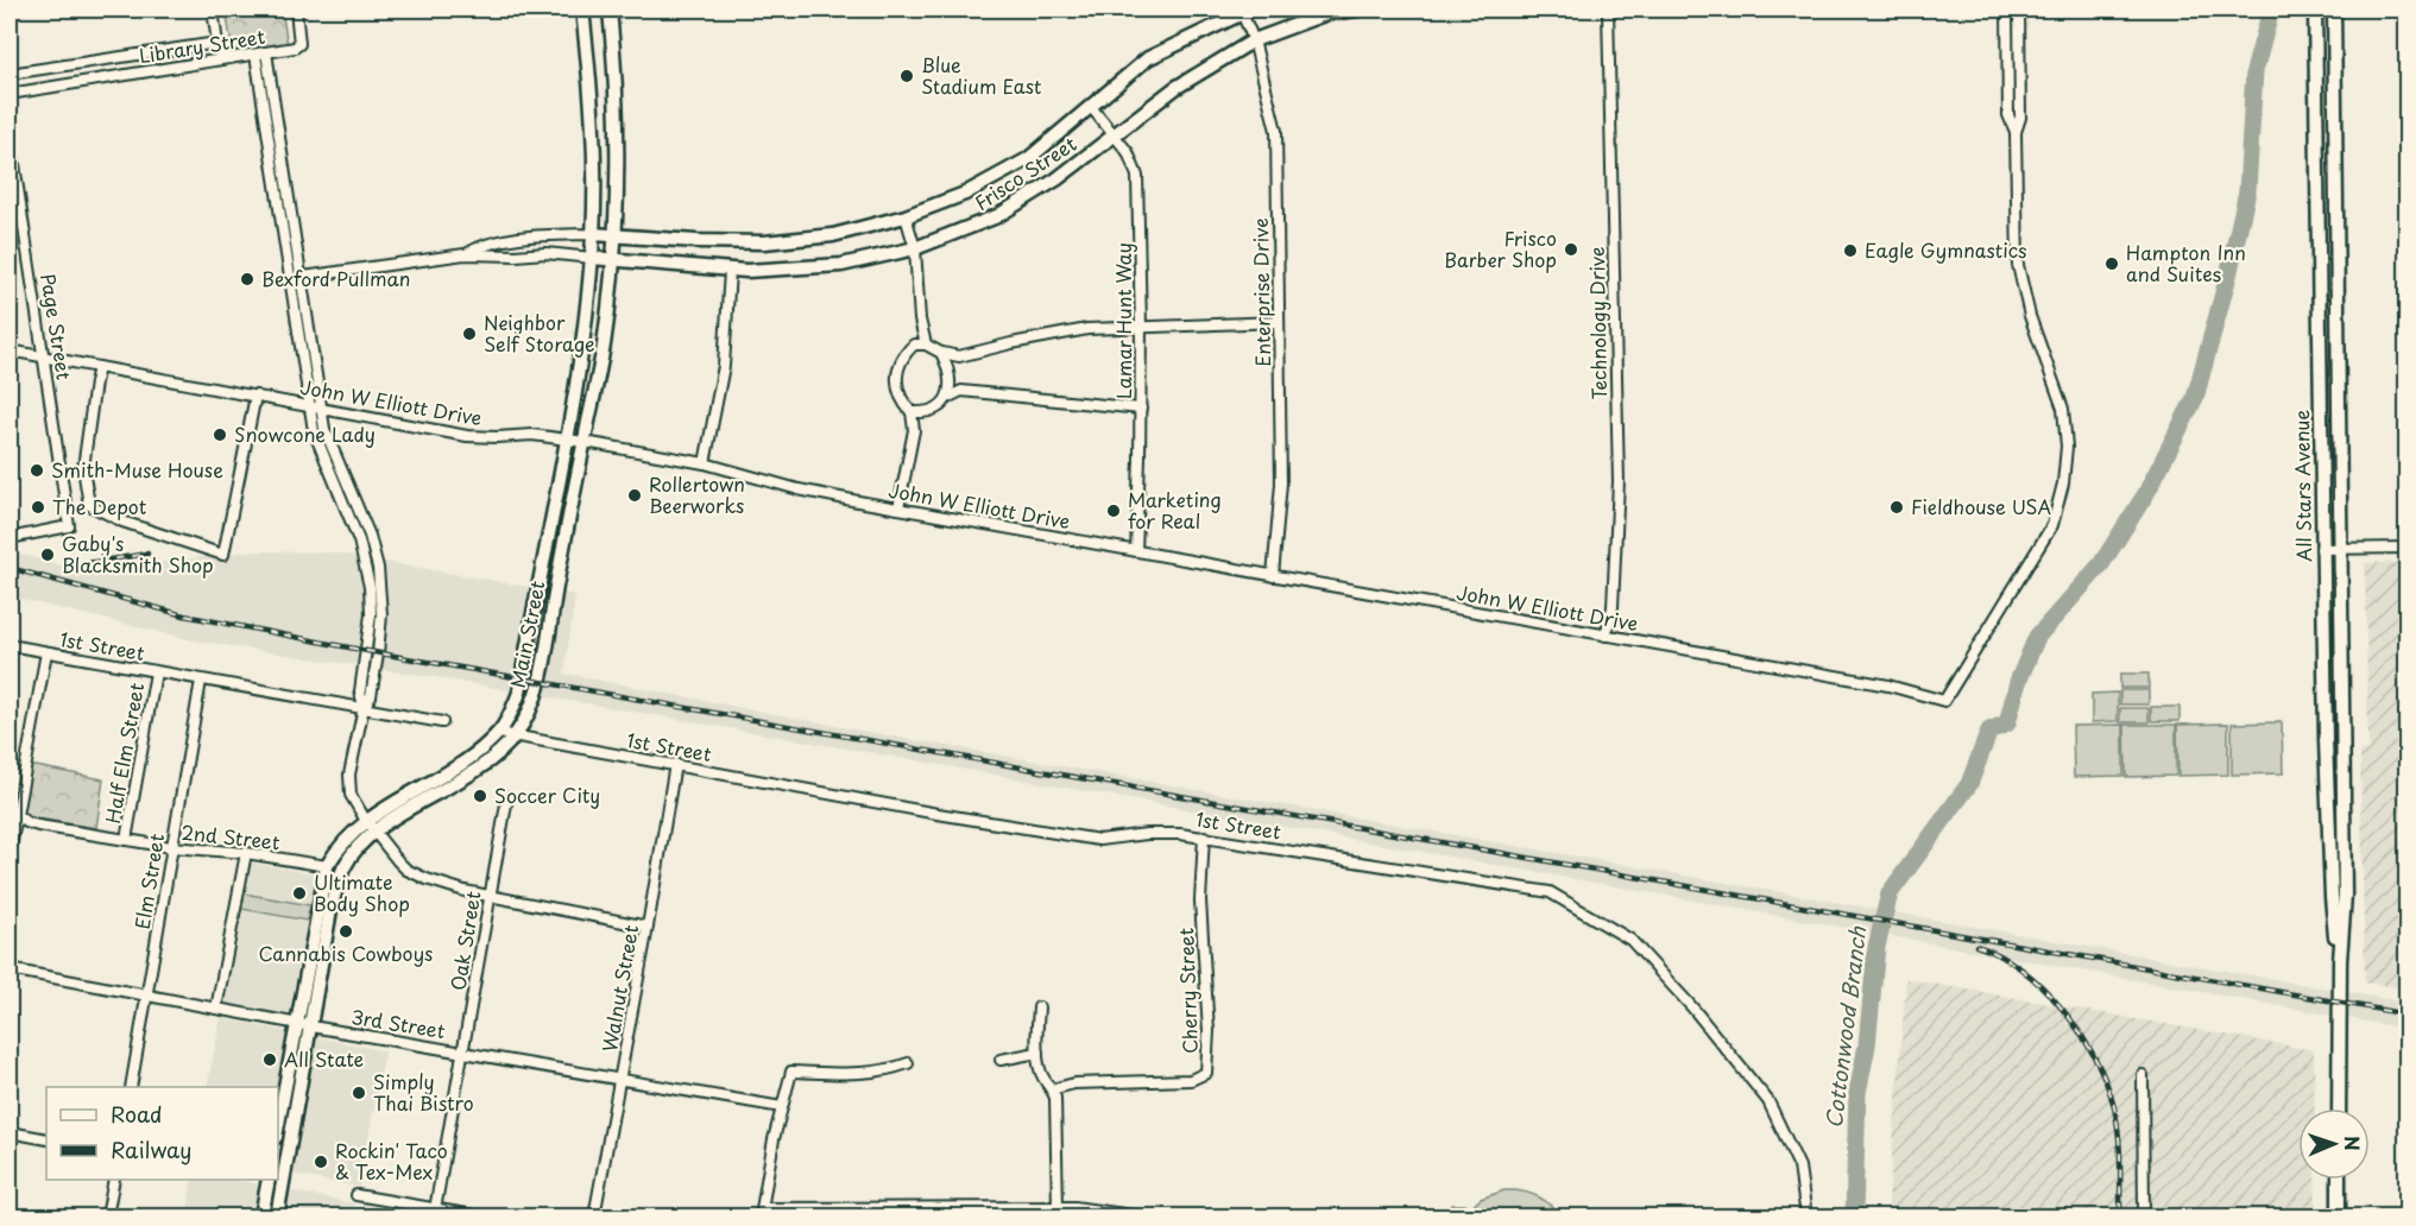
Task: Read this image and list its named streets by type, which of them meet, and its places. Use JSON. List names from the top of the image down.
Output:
{
  "streets": {
    "street": [
      "Library Street",
      "Frisco Street",
      "Enterprise Drive",
      "Lamar Hunt Way",
      "Technology Drive",
      "Page Street",
      "John W Elliott Drive",
      "All Stars Avenue",
      "Main Street",
      "1st Street",
      "Half Elm Street",
      "2nd Street",
      "Elm Street",
      "Oak Street",
      "Walnut Street",
      "Cherry Street",
      "3rd Street"
    ]
  },
  "crossings": [
    ["Frisco Street", "Enterprise Drive"],
    ["Frisco Street", "Lamar Hunt Way"],
    ["Frisco Street", "Main Street"],
    ["Enterprise Drive", "John W Elliott Drive"],
    ["Lamar Hunt Way", "John W Elliott Drive"],
    ["Technology Drive", "John W Elliott Drive"],
    ["Page Street", "John W Elliott Drive"],
    ["John W Elliott Drive", "Main Street"],
    ["Main Street", "1st Street"],
    ["Main Street", "2nd Street"],
    ["Main Street", "3rd Street"],
    ["1st Street", "Half Elm Street"],
    ["1st Street", "Elm Street"],
    ["1st Street", "Walnut Street"],
    ["1st Street", "Cherry Street"],
    ["Half Elm Street", "2nd Street"],
    ["2nd Street", "Elm Street"],
    ["Elm Street", "3rd Street"],
    ["Oak Street", "3rd Street"],
    ["Walnut Street", "3rd Street"]
  ],
  "water": ["Cottonwood Branch"],
  "places": [
    "Blue Stadium East",
    "Frisco Barber Shop",
    "Eagle Gymnastics",
    "Hampton Inn and Suites",
    "Bexford Pullman",
    "Neighbor Self Storage",
    "Snowcone Lady",
    "Smith-Muse House",
    "Rollertown Beerworks",
    "The Depot",
    "Fieldhouse USA",
    "Marketing for Real",
    "Gaby's Blacksmith Shop",
    "Soccer City",
    "Ultimate Body Shop",
    "Cannabis Cowboys",
    "All State",
    "Simply Thai Bistro",
    "Rockin' Taco & Tex-Mex"
  ],
  "legend": ["Road", "Railway"],
  "north": "right"
}
